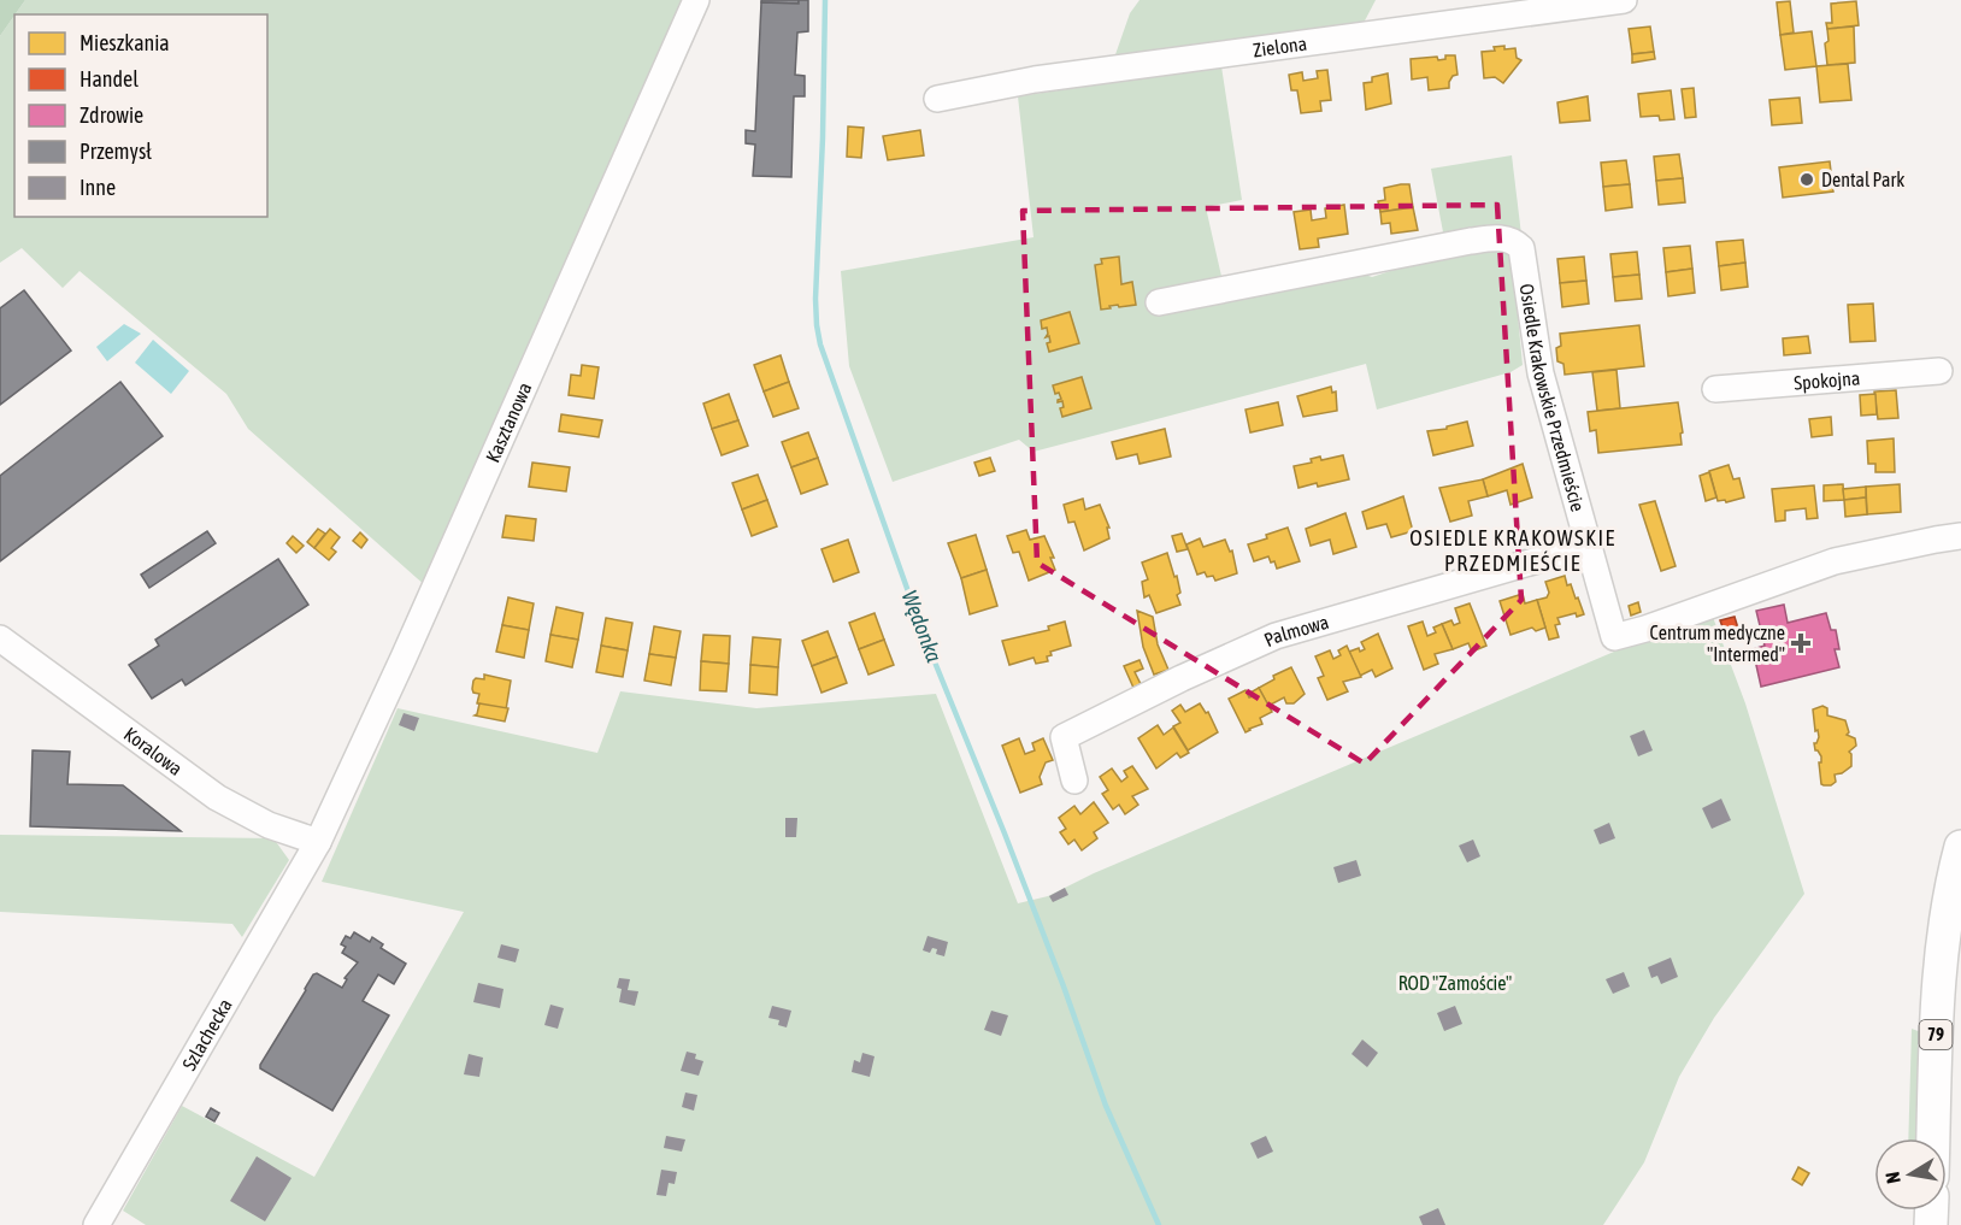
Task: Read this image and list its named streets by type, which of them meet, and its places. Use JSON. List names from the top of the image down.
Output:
{
  "streets": {
    "main road": ["79"],
    "street": [
      "Zielona",
      "Spokojna",
      "Osiedle Krakowskie Przedmieście",
      "Kasztanowa",
      "Palmowa",
      "Koralowa",
      "Szlachecka"
    ]
  },
  "crossings": [
    ["Osiedle Krakowskie Przedmieście", "Palmowa"],
    ["Kasztanowa", "Koralowa"],
    ["Kasztanowa", "Szlachecka"],
    ["Koralowa", "Szlachecka"]
  ],
  "districts": ["OSIEDLE KRAKOWSKIE PRZEDMIEŚCIE"],
  "water": ["Wędonka"],
  "parks": ["ROD \"Zamoście\""],
  "places": {
    "other": ["Dental Park"],
    "health": ["Centrum medyczne \"Intermed\""]
  },
  "legend": [
    "Mieszkania",
    "Handel",
    "Zdrowie",
    "Przemysł",
    "Inne"
  ],
  "north": "left"
}
